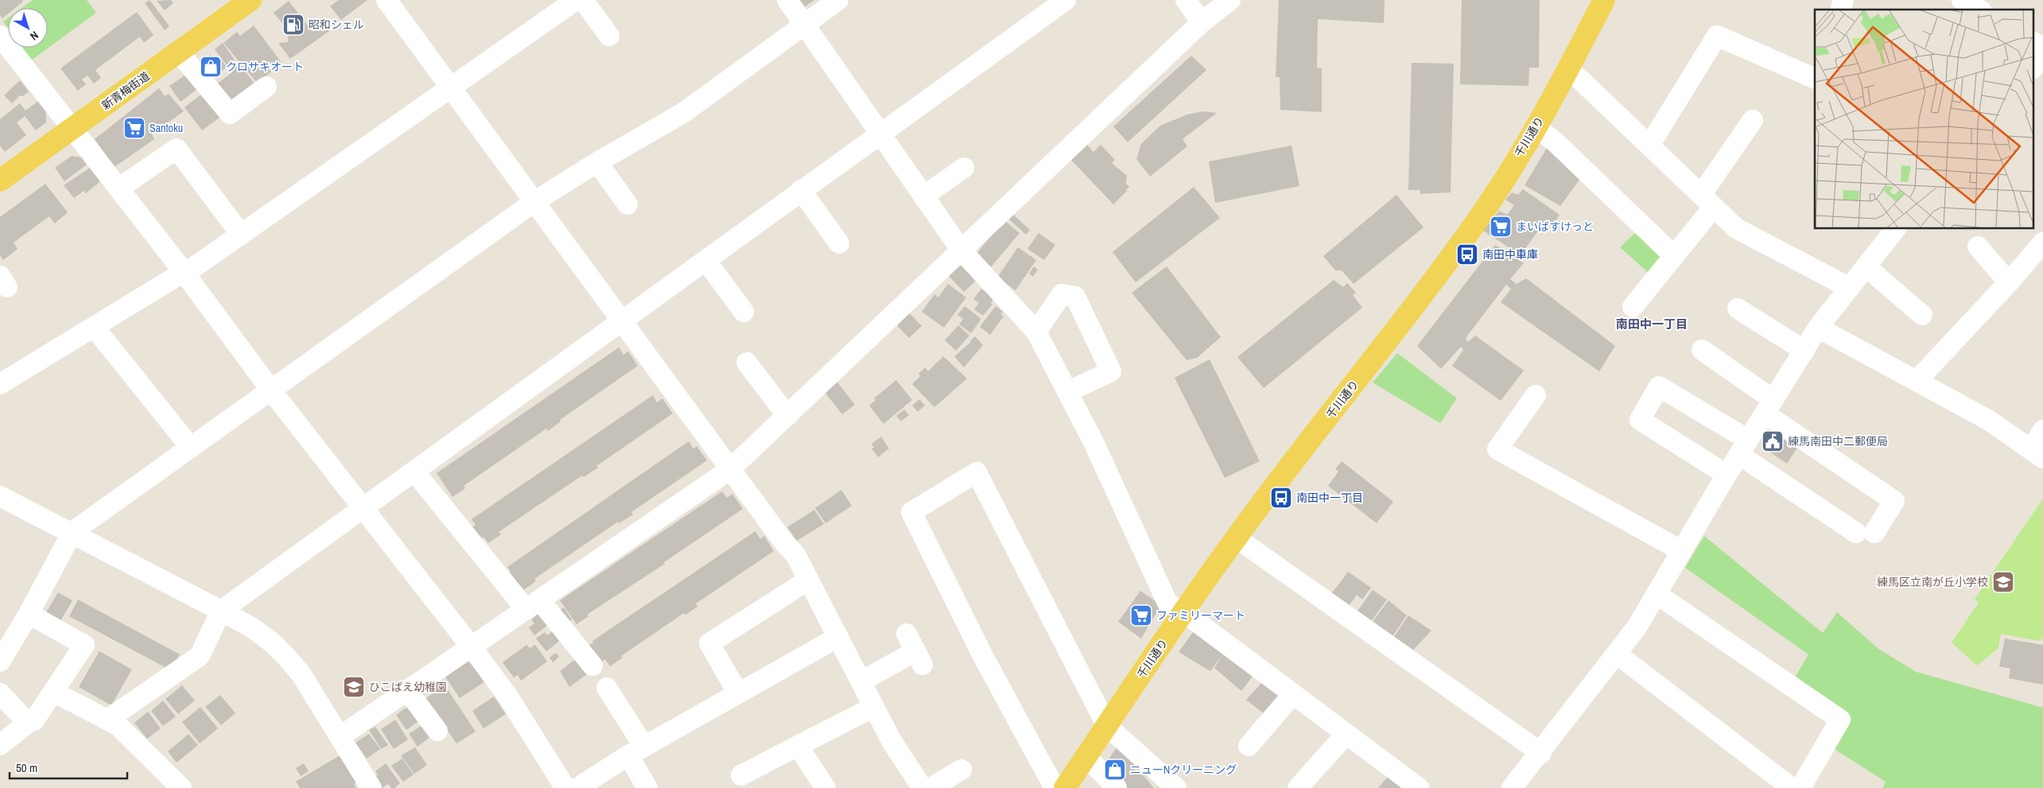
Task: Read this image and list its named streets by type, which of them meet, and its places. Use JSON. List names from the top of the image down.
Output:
{
  "streets": {
    "main road": ["新青梅街道", "千川通り"]
  },
  "districts": ["南田中一丁目"],
  "places": {
    "fuel station": ["昭和シェル"],
    "shop": ["クロサキオート", "ニューNクリーニング"],
    "supermarket": ["Santoku", "まいばすけっと", "ファミリーマート"],
    "bus stop": ["南田中車庫", "南田中一丁目"],
    "public building": ["練馬南田中二郵便局"],
    "school or university": ["練馬区立南が丘小学校", "ひこばえ幼稚園"]
  },
  "scale_bar": "50 m",
  "north": "bottom right"
}
